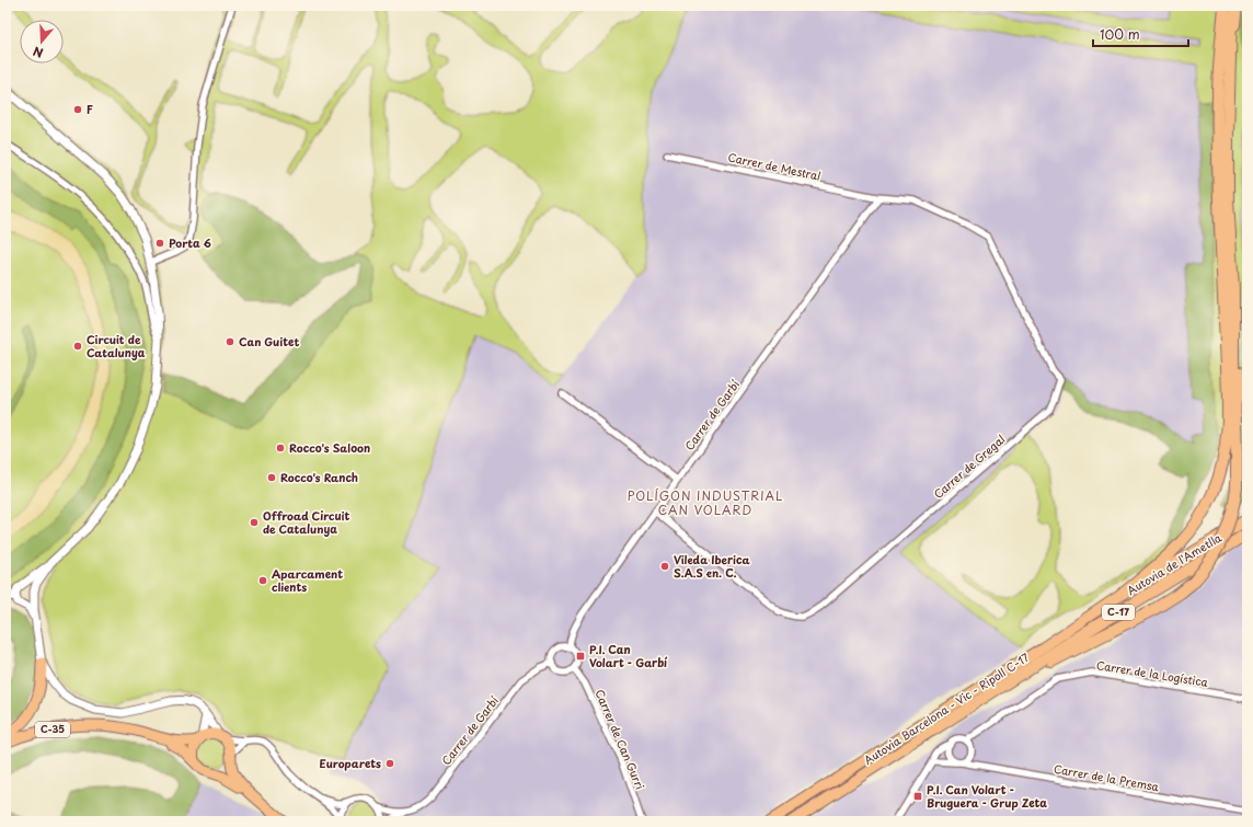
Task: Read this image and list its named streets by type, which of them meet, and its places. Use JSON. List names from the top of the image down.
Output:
{
  "streets": {
    "highway": [
      "Autovia de l'Ametlla",
      "C-17",
      "Autovia Barcelona - Vic - Ripoll C-17",
      "C-35"
    ],
    "street": [
      "Carrer de Mestral",
      "Carrer de Garbí",
      "Carrer de Gregal",
      "Carrer de la Logística",
      "Carrer de Can Gurri",
      "Carrer de la Premsa"
    ]
  },
  "crossings": [
    ["Carrer de Mestral", "Carrer de Garbí"],
    ["Carrer de Mestral", "Carrer de Gregal"],
    ["Carrer de Garbí", "Carrer de Gregal"],
    ["Carrer de Garbí", "Carrer de Can Gurri"],
    ["Autovia de l'Ametlla", "Autovia Barcelona - Vic - Ripoll C-17"],
    ["Carrer de la Logística", "Carrer de la Premsa"]
  ],
  "districts": ["POLÍGON INDUSTRIAL CAN VOLARD"],
  "places": {
    "other": [
      "F",
      "Porta 6",
      "Can Guitet",
      "Circuit de Catalunya",
      "Rocco's Saloon",
      "Rocco's Ranch",
      "Offroad Circuit de Catalunya",
      "Vileda Iberica S.A.S en. C.",
      "Aparcament clients",
      "Europarets"
    ],
    "transit": ["P.I. Can Volart - Garbí", "P.I. Can Volart - Bruguera - Grup Zeta"]
  },
  "scale_bar": "100 m",
  "north": "bottom"
}
